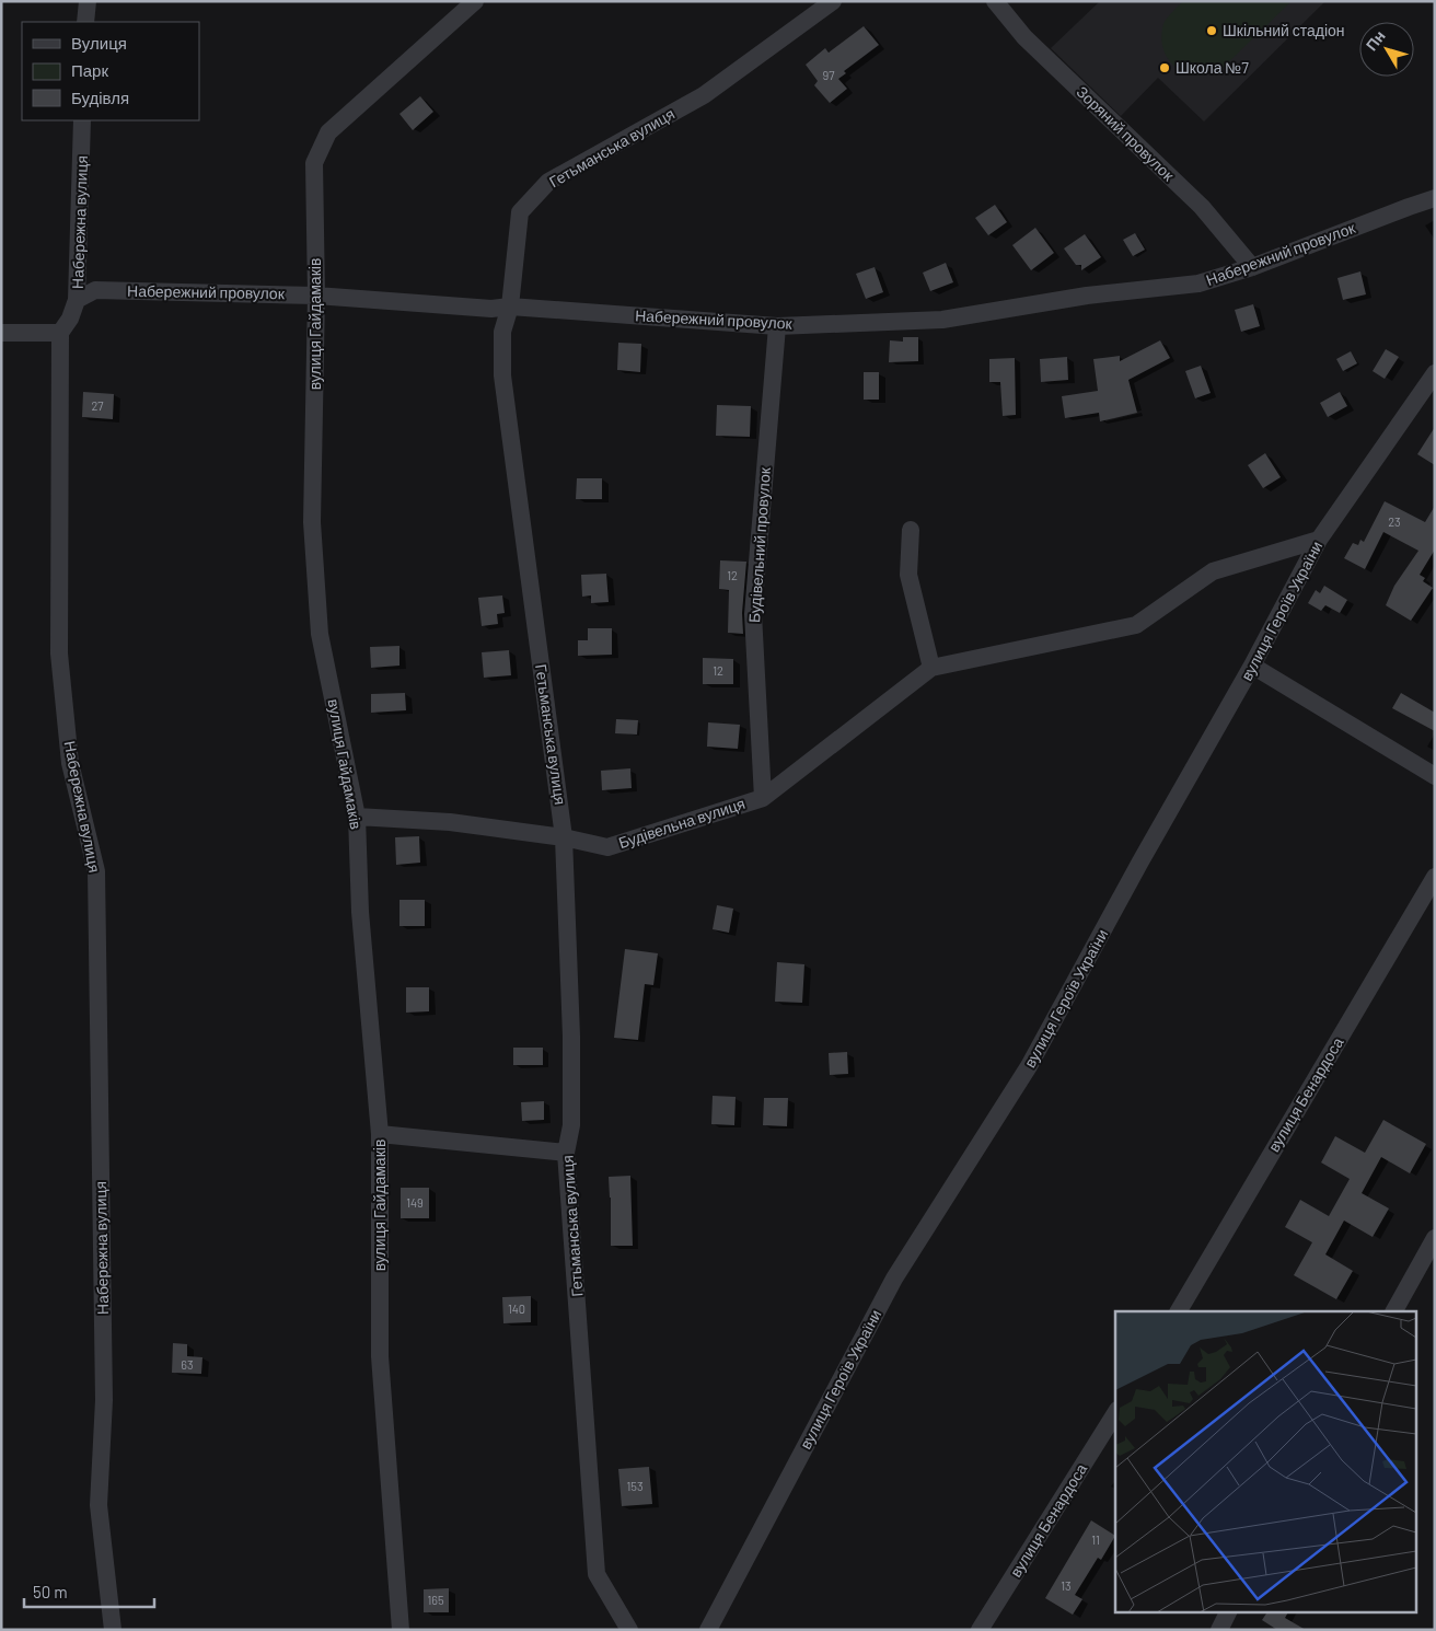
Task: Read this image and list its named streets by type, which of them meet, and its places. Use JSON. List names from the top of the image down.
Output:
{
  "streets": {
    "street": [
      "Зоряний провулок",
      "Гетьманська вулиця",
      "Набережна вулиця",
      "Набережний провулок",
      "вулиця Гайдамаків",
      "Будівельний провулок",
      "вулиця Героїв України",
      "Будівельна вулиця",
      "вулиця Бенардоса"
    ]
  },
  "crossings": [
    ["Зоряний провулок", "Набережний провулок"],
    ["Гетьманська вулиця", "Набережний провулок"],
    ["Гетьманська вулиця", "Будівельна вулиця"],
    ["Набережна вулиця", "Набережний провулок"],
    ["Набережний провулок", "вулиця Гайдамаків"],
    ["Набережний провулок", "Будівельний провулок"],
    ["вулиця Гайдамаків", "Будівельна вулиця"],
    ["Будівельний провулок", "Будівельна вулиця"],
    ["вулиця Героїв України", "Будівельна вулиця"]
  ],
  "places": ["Шкільний стадіон", "Школа №7"],
  "house_numbers": [
    "97",
    "27",
    "23",
    "12",
    "12",
    "149",
    "140",
    "63",
    "153",
    "11",
    "13",
    "165"
  ],
  "legend": ["Вулиця", "Парк", "Будівля"],
  "scale_bar": "50 m",
  "north": "top left"
}
